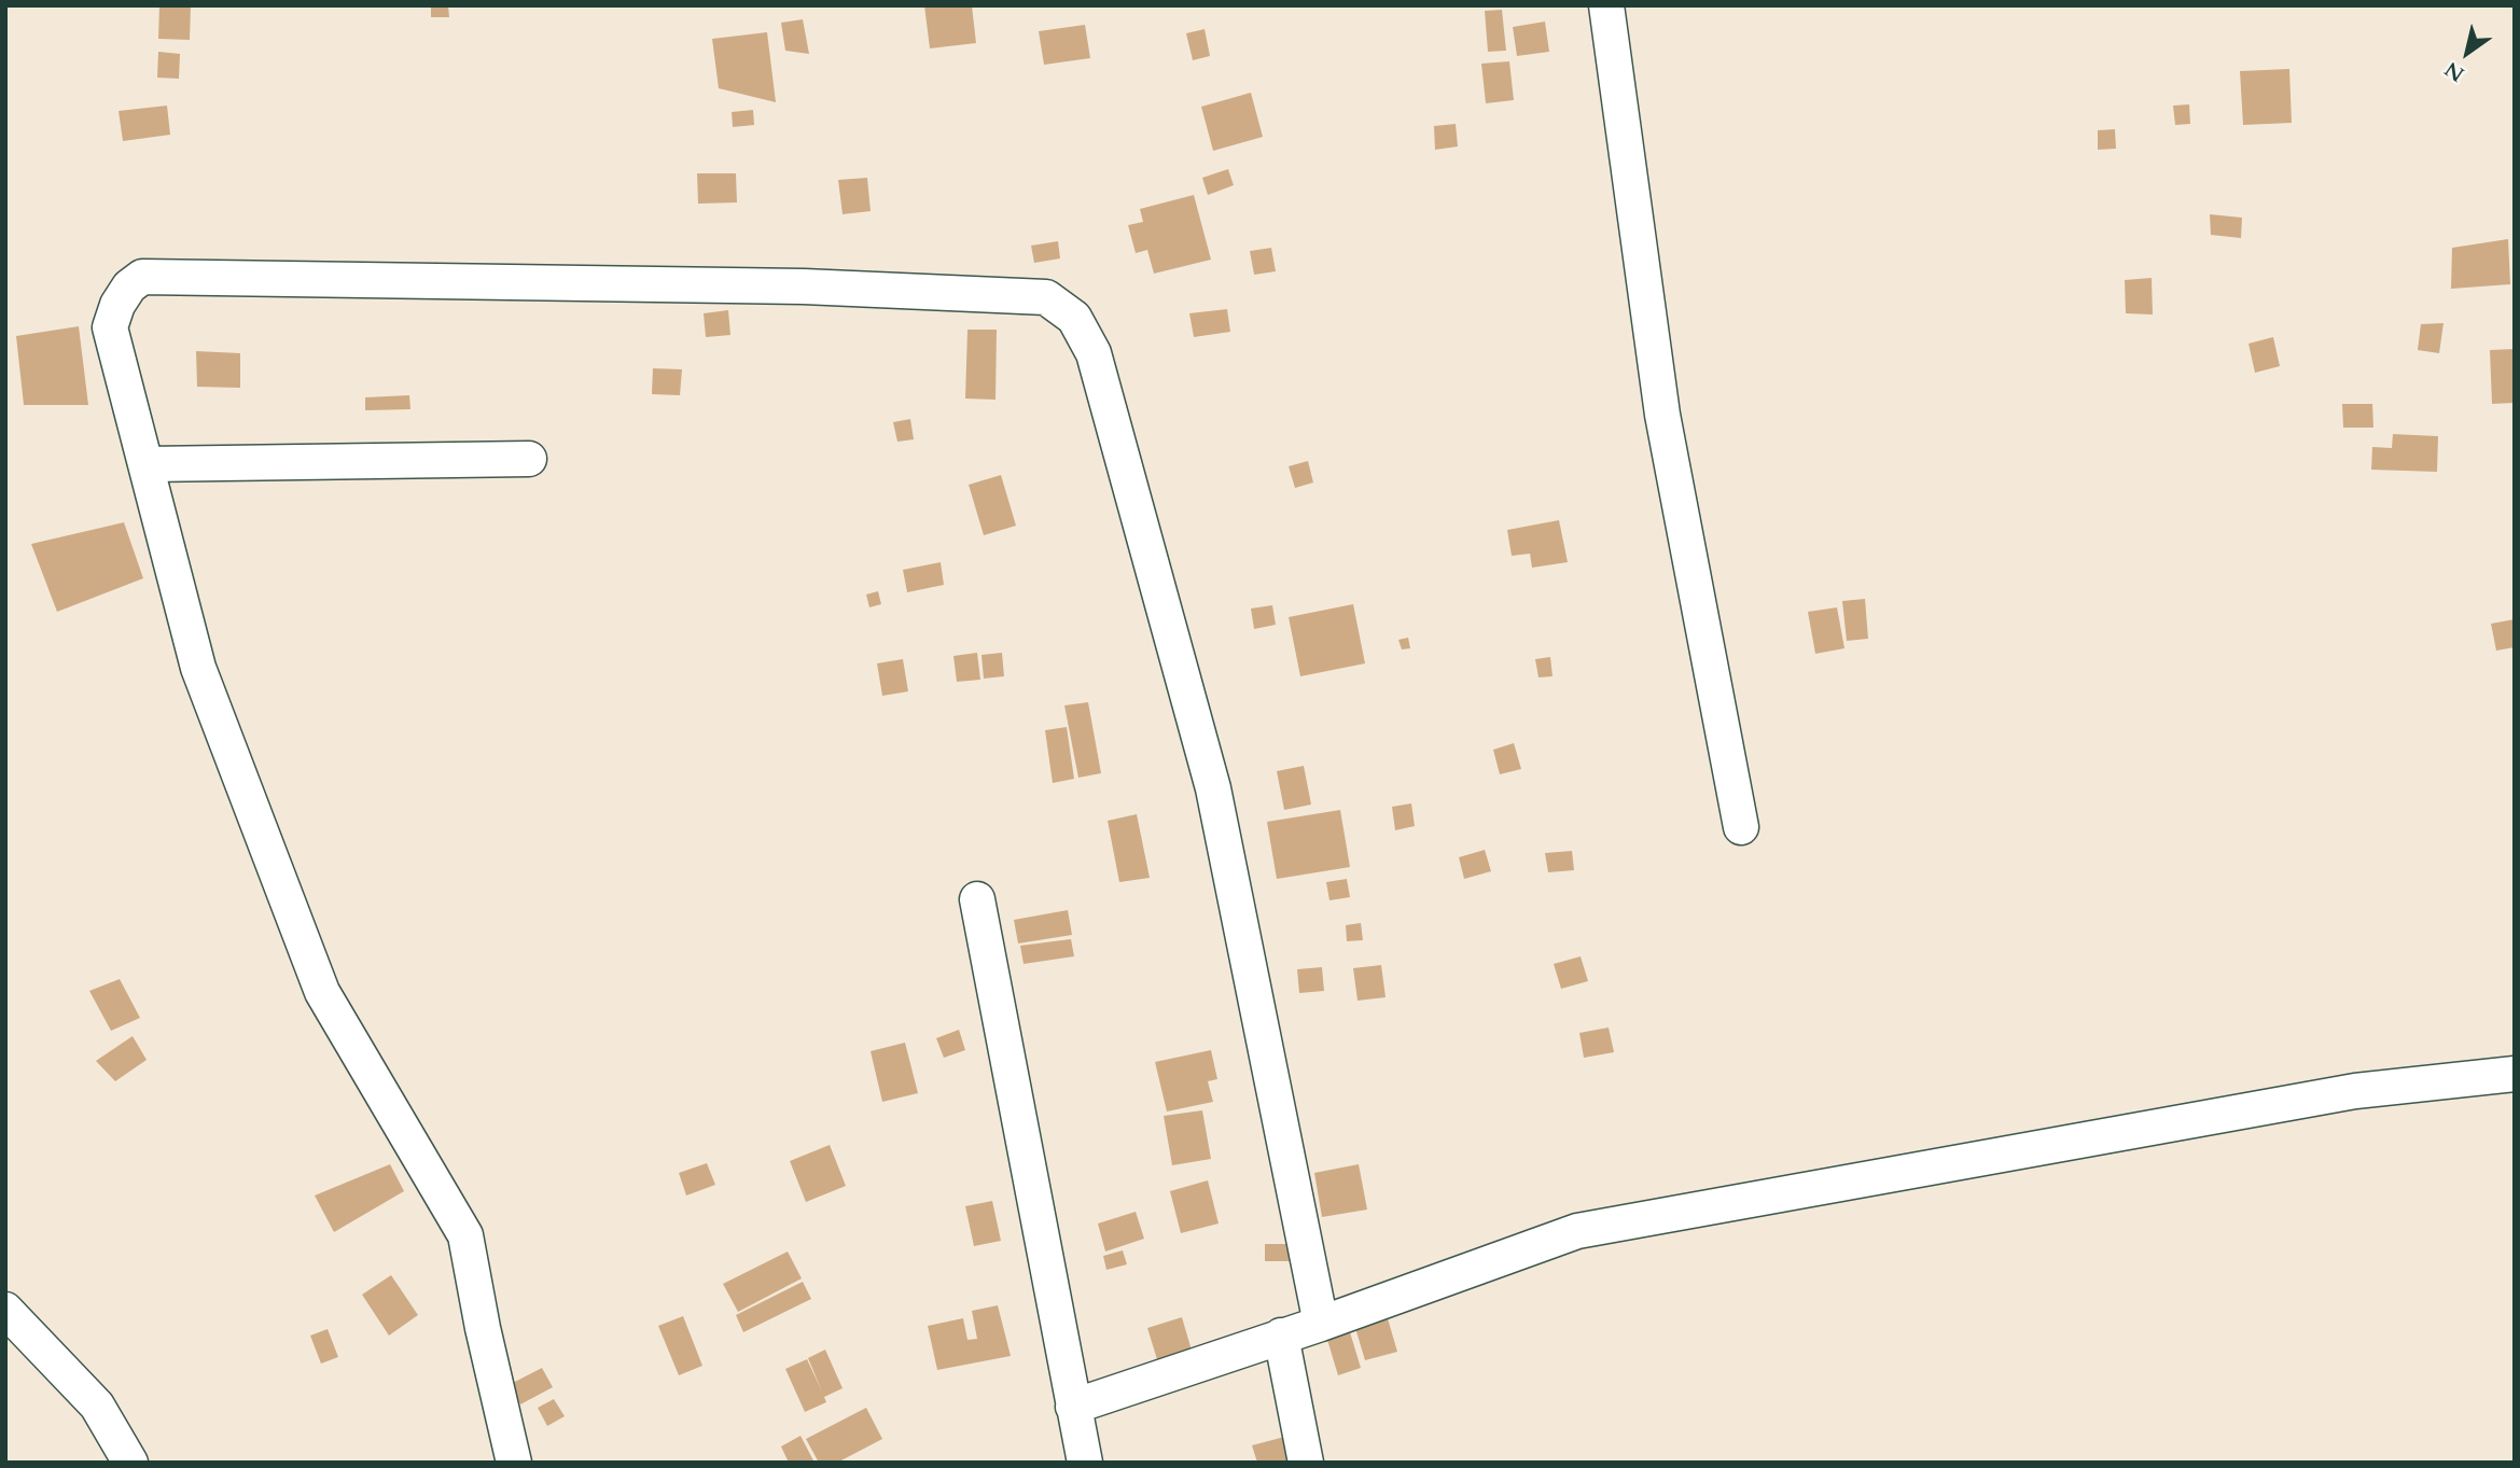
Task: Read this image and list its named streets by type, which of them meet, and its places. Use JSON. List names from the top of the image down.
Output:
{
  "north": "bottom left"
}
